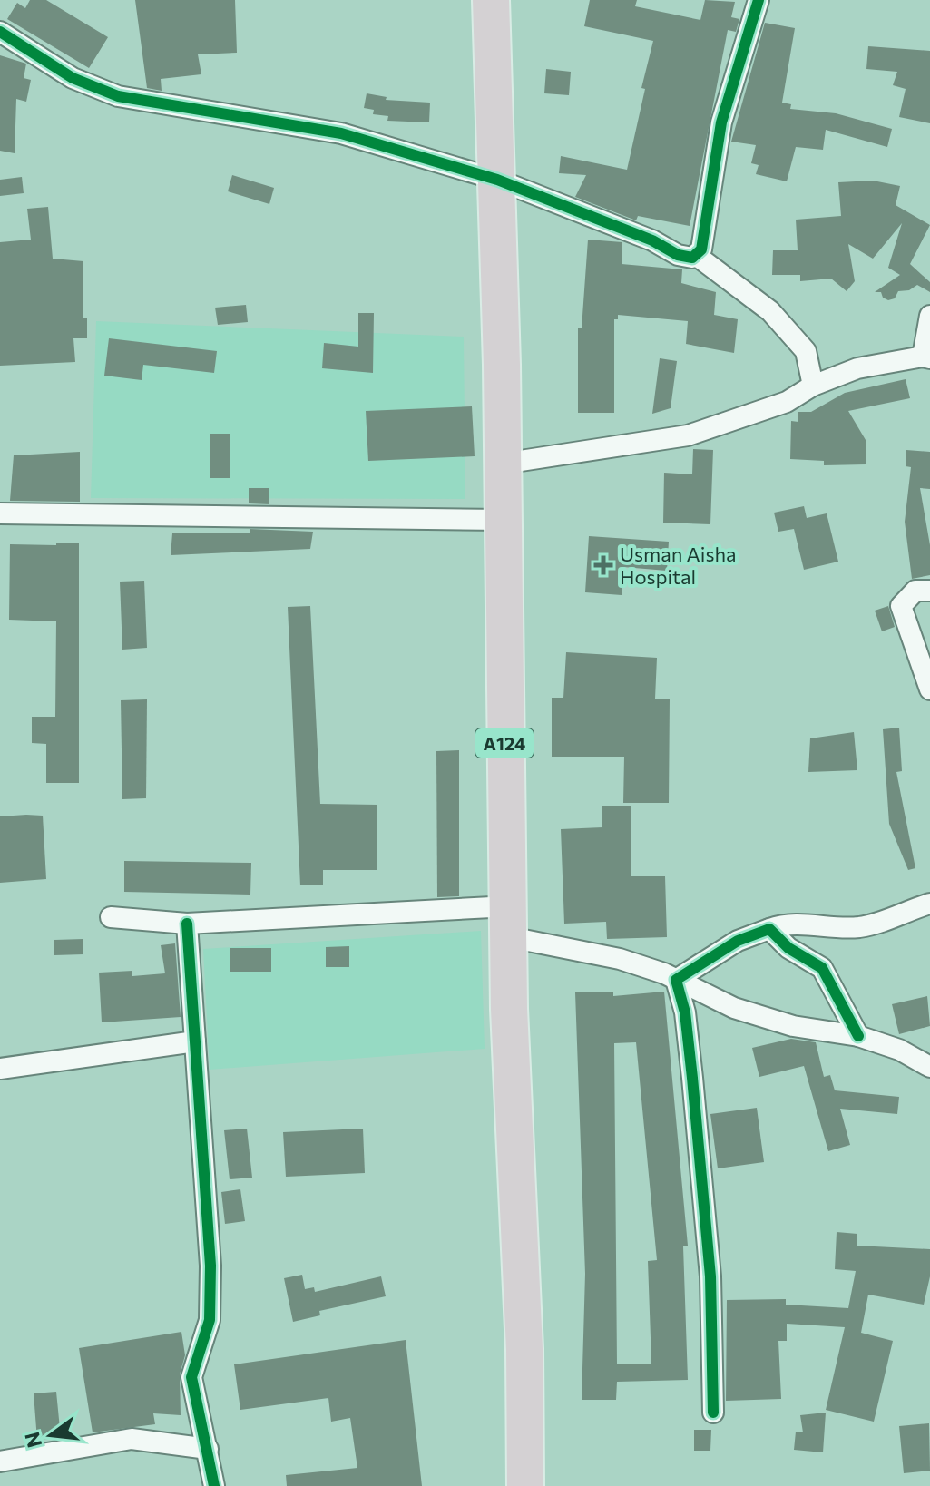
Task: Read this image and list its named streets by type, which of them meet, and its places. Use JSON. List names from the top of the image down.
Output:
{
  "streets": {
    "highway": ["A124"]
  },
  "places": {
    "health": ["Usman Aisha Hospital"]
  },
  "north": "left"
}
